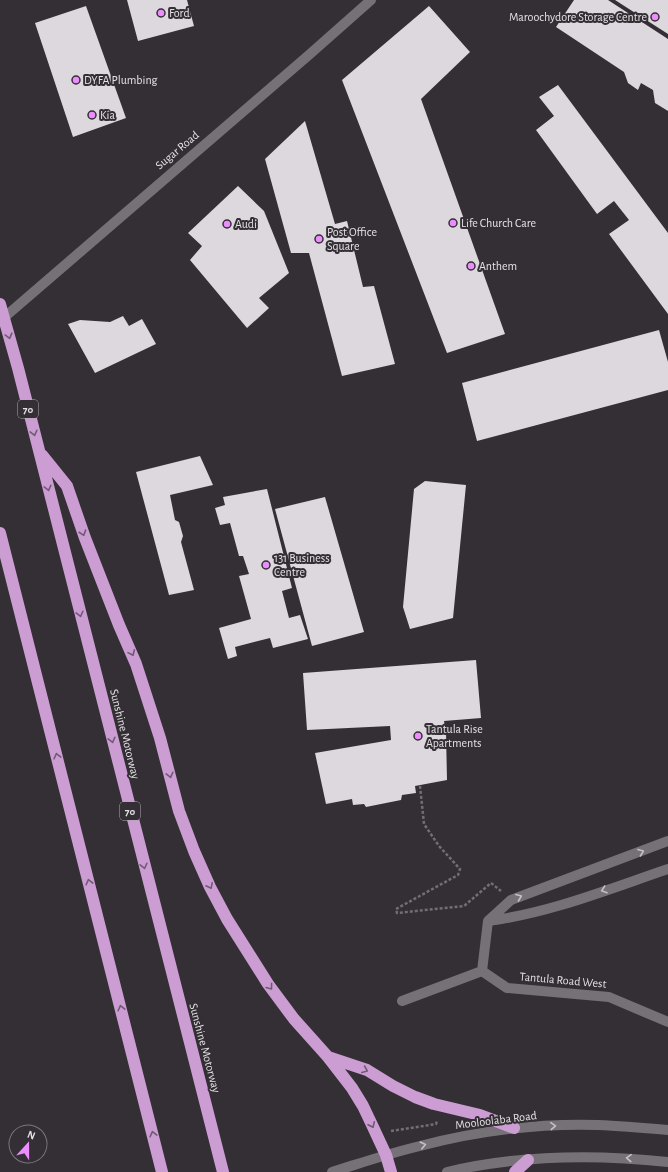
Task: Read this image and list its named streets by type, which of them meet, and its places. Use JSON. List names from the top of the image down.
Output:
{
  "streets": {
    "highway": ["70", "Sunshine Motorway"],
    "main road": ["Sugar Road", "Tantula Road West", "Mooloolaba Road"]
  },
  "places": [
    "Ford",
    "Maroochydore Storage Centre",
    "DYFA Plumbing",
    "Kia",
    "Life Church Care",
    "Audi",
    "Post Office Square",
    "Anthem",
    "131 Business Centre",
    "Tantula Rise Apartments"
  ],
  "north": "top"
}
